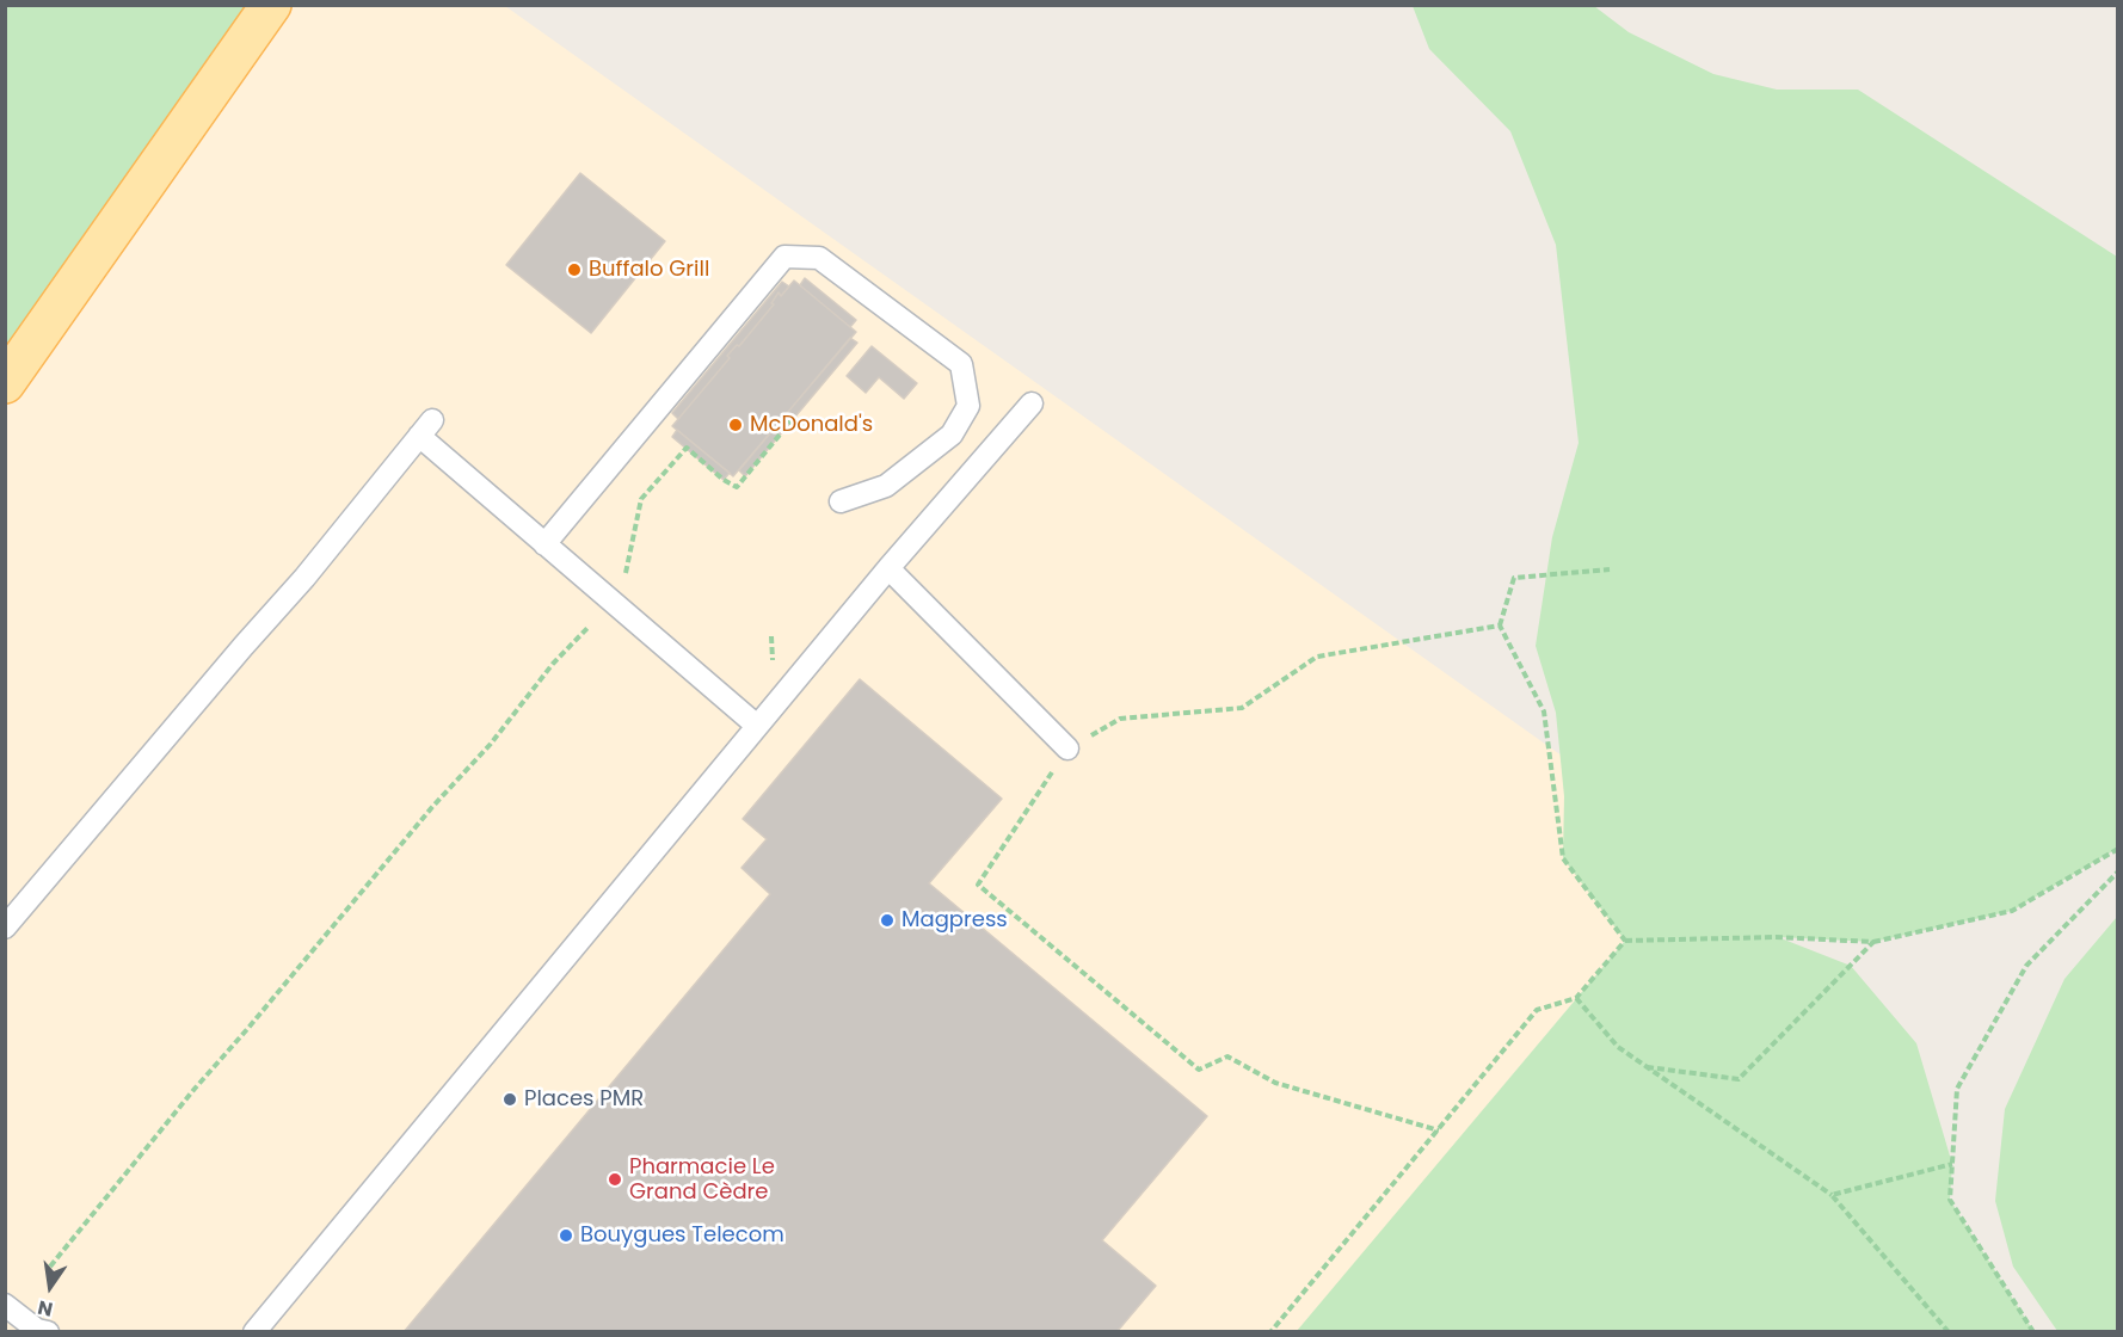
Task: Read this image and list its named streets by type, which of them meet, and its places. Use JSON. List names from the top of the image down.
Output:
{
  "places": [
    "Buffalo Grill",
    "McDonald's",
    "Magpress",
    "Places PMR",
    "Pharmacie Le Grand Cèdre",
    "Bouygues Telecom"
  ],
  "north": "bottom"
}
